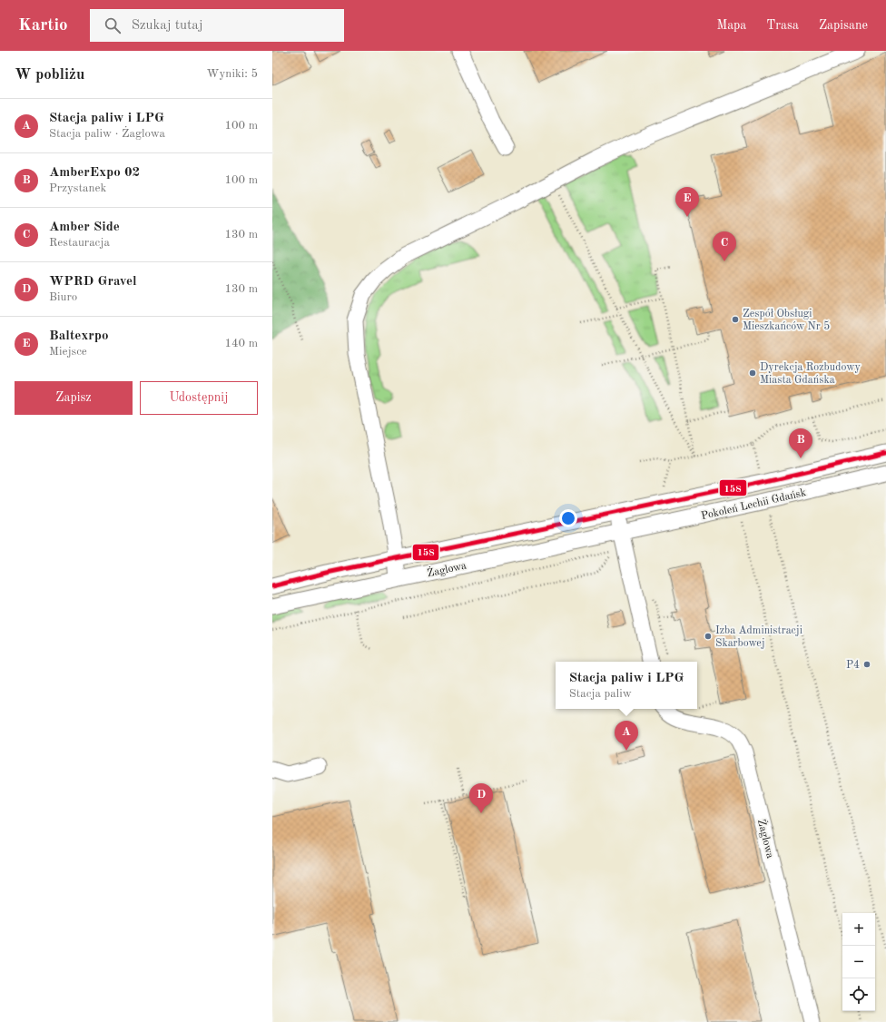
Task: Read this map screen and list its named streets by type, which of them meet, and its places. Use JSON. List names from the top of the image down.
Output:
{
  "streets": {
    "street": ["Pokoleń Lechii Gdańsk", "Żaglowa"]
  },
  "crossings": [
    ["Pokoleń Lechii Gdańsk", "Żaglowa"]
  ],
  "places": [
    "Zespół Obsługi Mieszkańców Nr 5",
    "Dyrekcja Rozbudowy Miasta Gdańska",
    "Izba Administracji Skarbowej",
    "P4"
  ],
  "lines": ["transit line 158"],
  "page": {
    "header": "Kartio",
    "search": "Szukaj tutaj",
    "nav": ["Mapa", "Trasa", "Zapisane"],
    "heading": ["W pobliżu", "Wyniki: 5"],
    "list": [
      {
        "mark": "A",
        "name": "Stacja paliw i LPG",
        "note": "Stacja paliw · Żaglowa",
        "value": "100 m"
      },
      {
        "mark": "B",
        "name": "AmberExpo 02",
        "note": "Przystanek",
        "value": "100 m"
      },
      {
        "mark": "C",
        "name": "Amber Side",
        "note": "Restauracja",
        "value": "130 m"
      },
      {
        "mark": "D",
        "name": "WPRD Gravel",
        "note": "Biuro",
        "value": "130 m"
      },
      {
        "mark": "E",
        "name": "Baltexrpo",
        "note": "Miejsce",
        "value": "140 m"
      }
    ],
    "pins": [
      "E",
      "C",
      "B",
      "A",
      "D"
    ],
    "buttons": ["Zapisz", "Udostępnij"],
    "popup": ["Stacja paliw i LPG", "Stacja paliw"],
    "map_buttons": ["+", "−"]
  }
}
